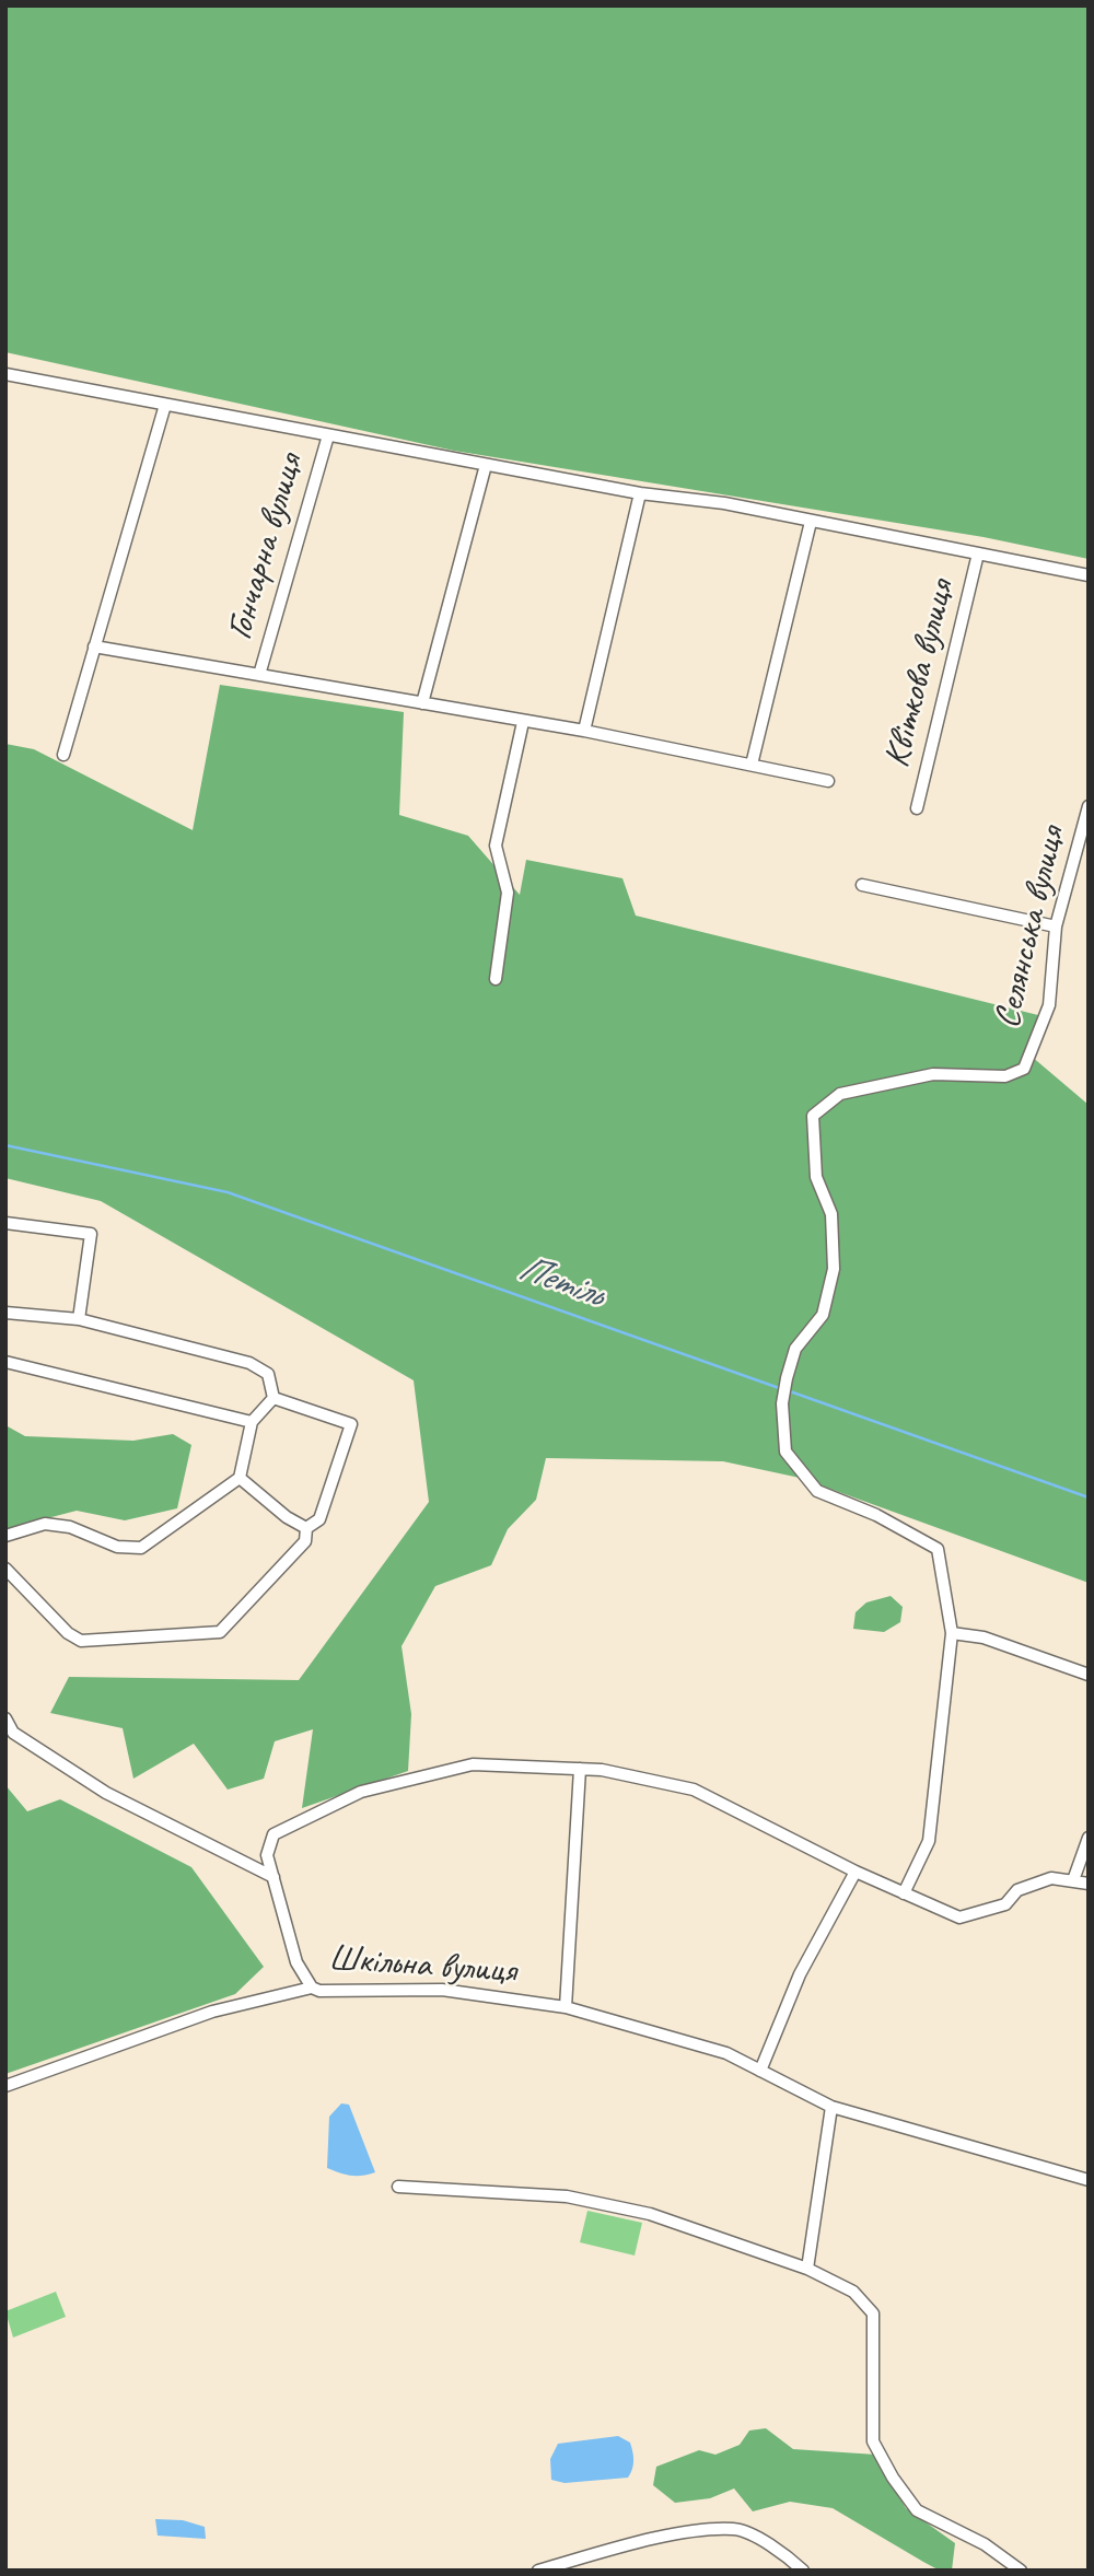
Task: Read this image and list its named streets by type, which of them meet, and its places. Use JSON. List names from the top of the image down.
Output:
{
  "streets": {
    "street": [
      "Гончарна вулиця",
      "Квіткова вулиця",
      "Селянська вулиця",
      "Шкільна вулиця"
    ]
  },
  "water": ["Петіль"]
}
